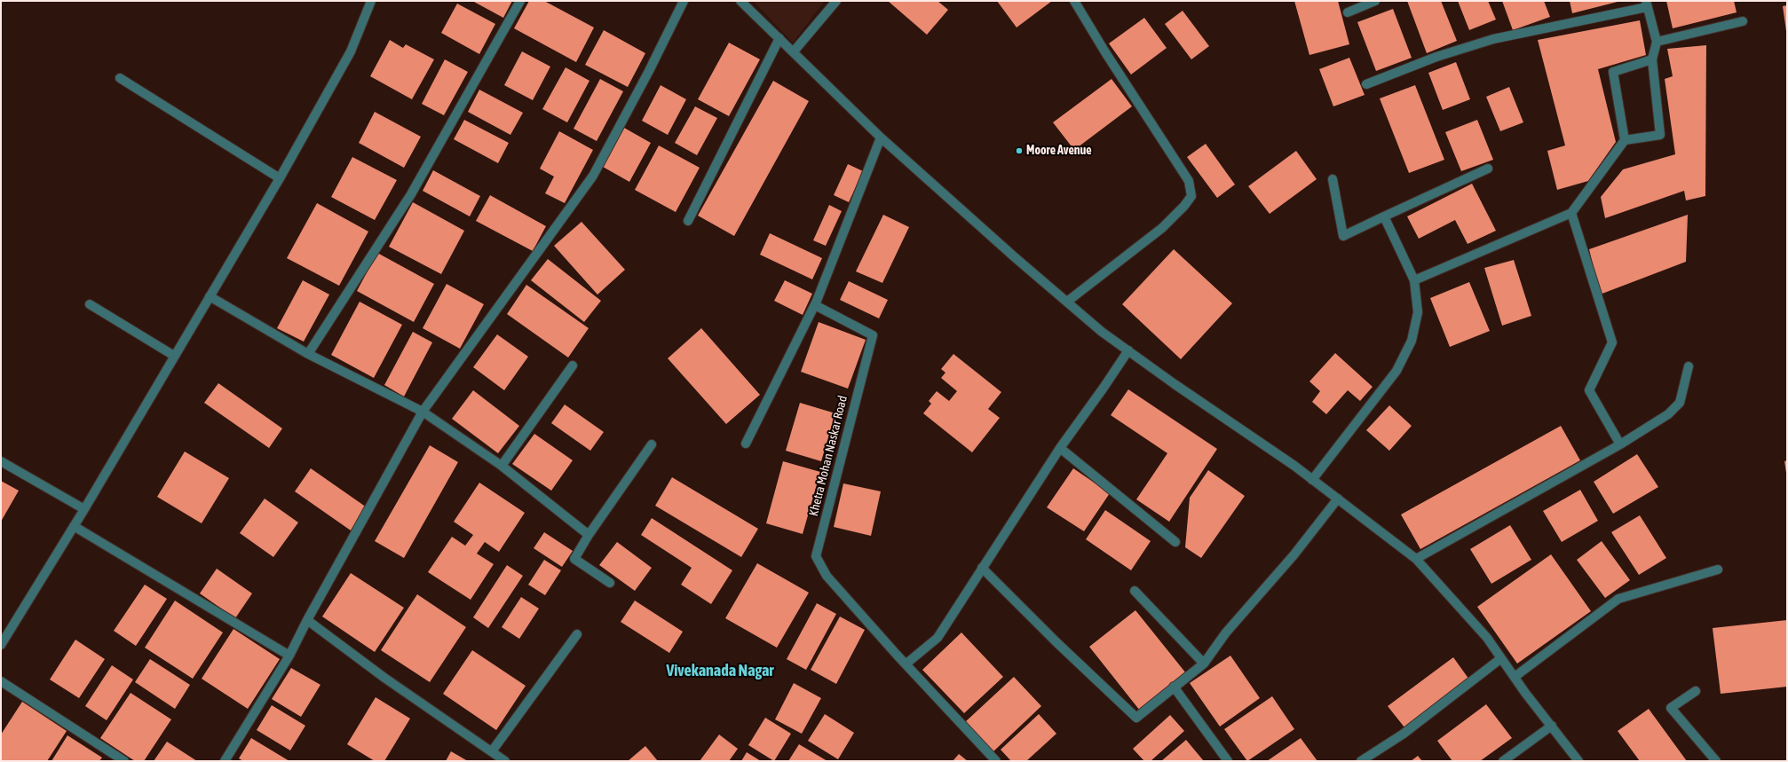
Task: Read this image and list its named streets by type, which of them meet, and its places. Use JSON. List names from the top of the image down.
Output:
{
  "streets": {
    "street": ["Khetra Mohan Naskar Road"]
  },
  "districts": ["Vivekanada Nagar"],
  "places": ["Moore Avenue"]
}
